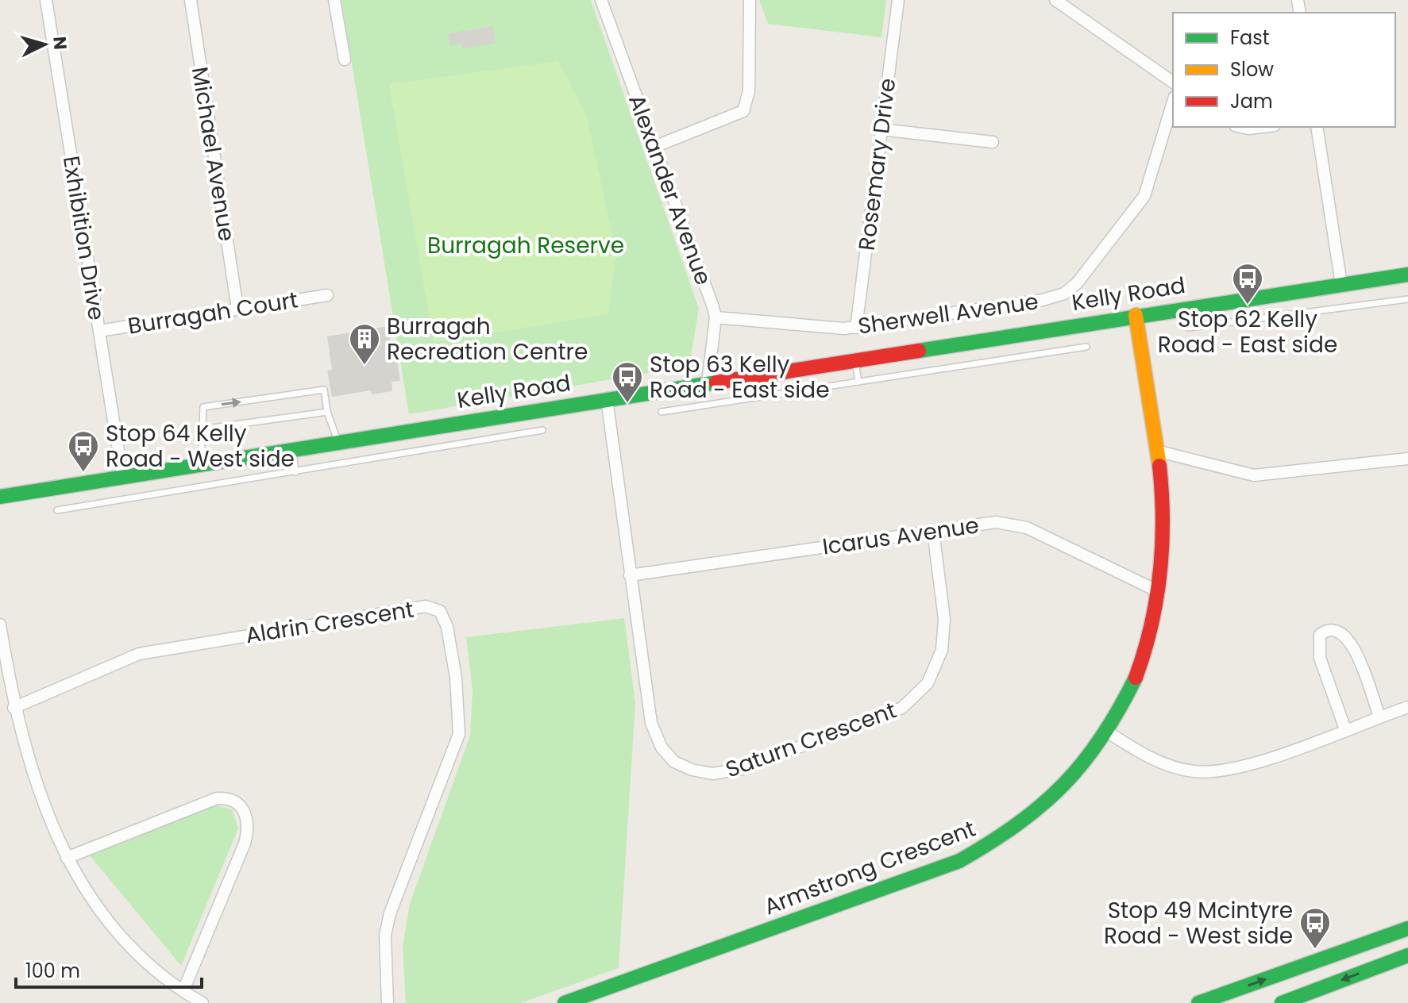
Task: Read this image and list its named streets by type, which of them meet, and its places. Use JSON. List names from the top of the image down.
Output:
{
  "streets": {
    "street": [
      "Michael Avenue",
      "Rosemary Drive",
      "Alexander Avenue",
      "Exhibition Drive",
      "Kelly Road",
      "Burragah Court",
      "Sherwell Avenue",
      "Icarus Avenue",
      "Aldrin Crescent",
      "Saturn Crescent",
      "Armstrong Crescent"
    ]
  },
  "crossings": [
    ["Michael Avenue", "Burragah Court"],
    ["Rosemary Drive", "Sherwell Avenue"],
    ["Alexander Avenue", "Kelly Road"],
    ["Alexander Avenue", "Sherwell Avenue"],
    ["Exhibition Drive", "Kelly Road"],
    ["Exhibition Drive", "Burragah Court"],
    ["Kelly Road", "Saturn Crescent"],
    ["Kelly Road", "Armstrong Crescent"],
    ["Icarus Avenue", "Saturn Crescent"],
    ["Icarus Avenue", "Armstrong Crescent"]
  ],
  "parks": ["Burragah Reserve"],
  "places": {
    "bus stop": [
      "Stop 62 Kelly Road - East side",
      "Stop 63 Kelly Road - East side",
      "Stop 64 Kelly Road - West side",
      "Stop 49 Mcintyre Road - West side"
    ],
    "building": ["Burragah Recreation Centre"]
  },
  "legend": ["Fast", "Slow", "Jam"],
  "scale_bar": "100 m",
  "north": "right"
}
